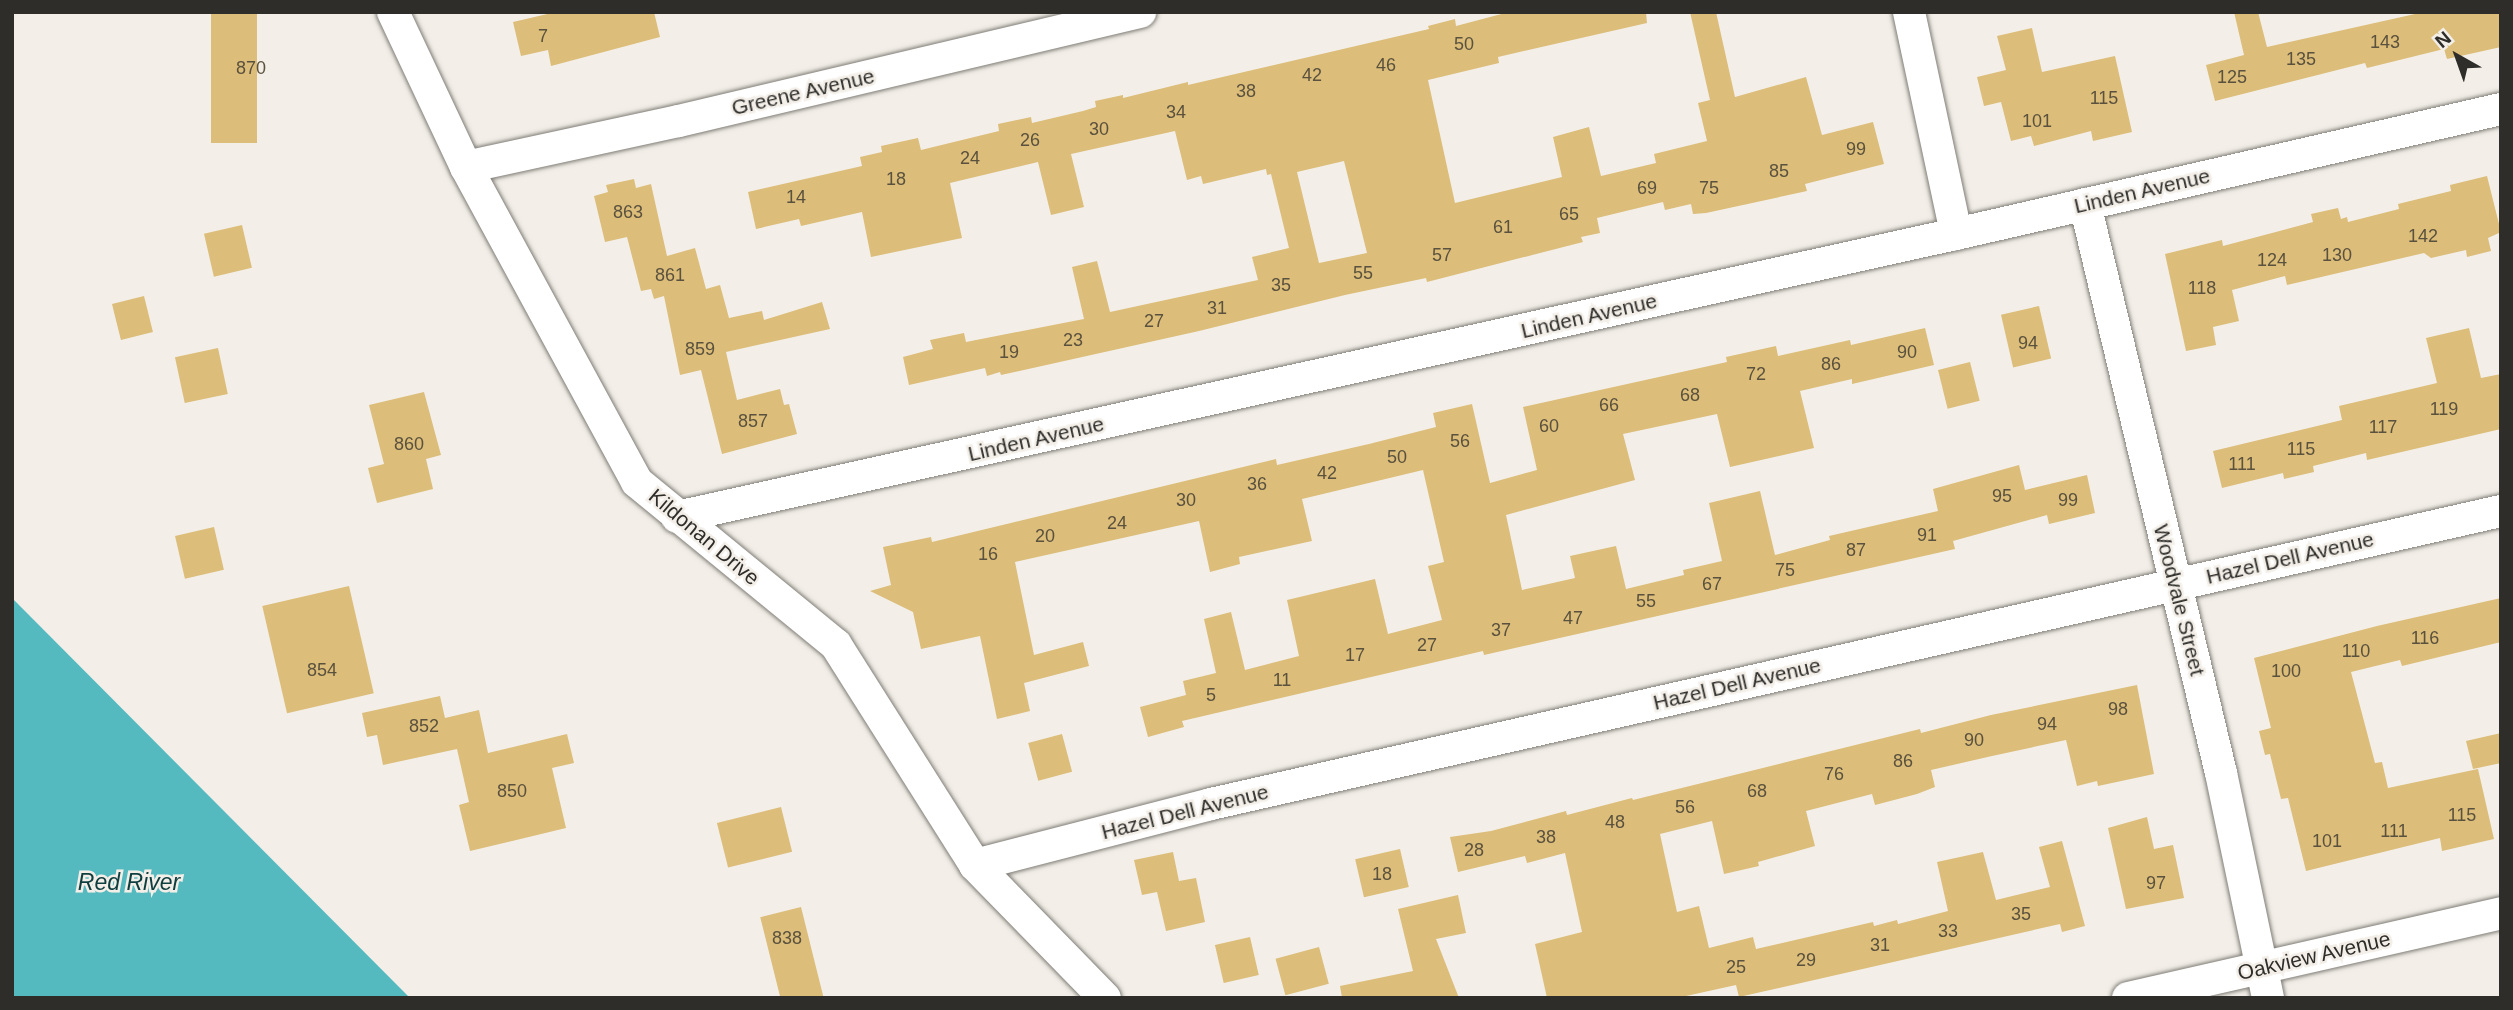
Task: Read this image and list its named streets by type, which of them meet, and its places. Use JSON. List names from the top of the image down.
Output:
{
  "streets": {
    "street": [
      "Greene Avenue",
      "Linden Avenue",
      "Kildonan Drive",
      "Hazel Dell Avenue",
      "Woodvale Street",
      "Oakview Avenue"
    ]
  },
  "crossings": [
    ["Greene Avenue", "Kildonan Drive"],
    ["Linden Avenue", "Kildonan Drive"],
    ["Linden Avenue", "Woodvale Street"],
    ["Kildonan Drive", "Hazel Dell Avenue"],
    ["Hazel Dell Avenue", "Woodvale Street"],
    ["Woodvale Street", "Oakview Avenue"]
  ],
  "water": ["Red River"],
  "house_numbers": [
    "7",
    "143",
    "50",
    "135",
    "46",
    "870",
    "42",
    "125",
    "38",
    "115",
    "34",
    "101",
    "30",
    "26",
    "99",
    "24",
    "85",
    "18",
    "69",
    "75",
    "14",
    "863",
    "65",
    "61",
    "142",
    "57",
    "130",
    "124",
    "55",
    "861",
    "35",
    "118",
    "31",
    "27",
    "23",
    "94",
    "859",
    "19",
    "90",
    "86",
    "72",
    "68",
    "66",
    "119",
    "857",
    "60",
    "117",
    "56",
    "860",
    "115",
    "50",
    "111",
    "42",
    "36",
    "95",
    "30",
    "99",
    "24",
    "91",
    "20",
    "87",
    "16",
    "75",
    "67",
    "55",
    "47",
    "37",
    "116",
    "27",
    "110",
    "17",
    "854",
    "100",
    "11",
    "5",
    "98",
    "94",
    "852",
    "90",
    "86",
    "76",
    "850",
    "68",
    "56",
    "115",
    "48",
    "111",
    "38",
    "101",
    "28",
    "18",
    "97",
    "35",
    "33",
    "838",
    "31",
    "29",
    "25"
  ],
  "north": "top left"
}
